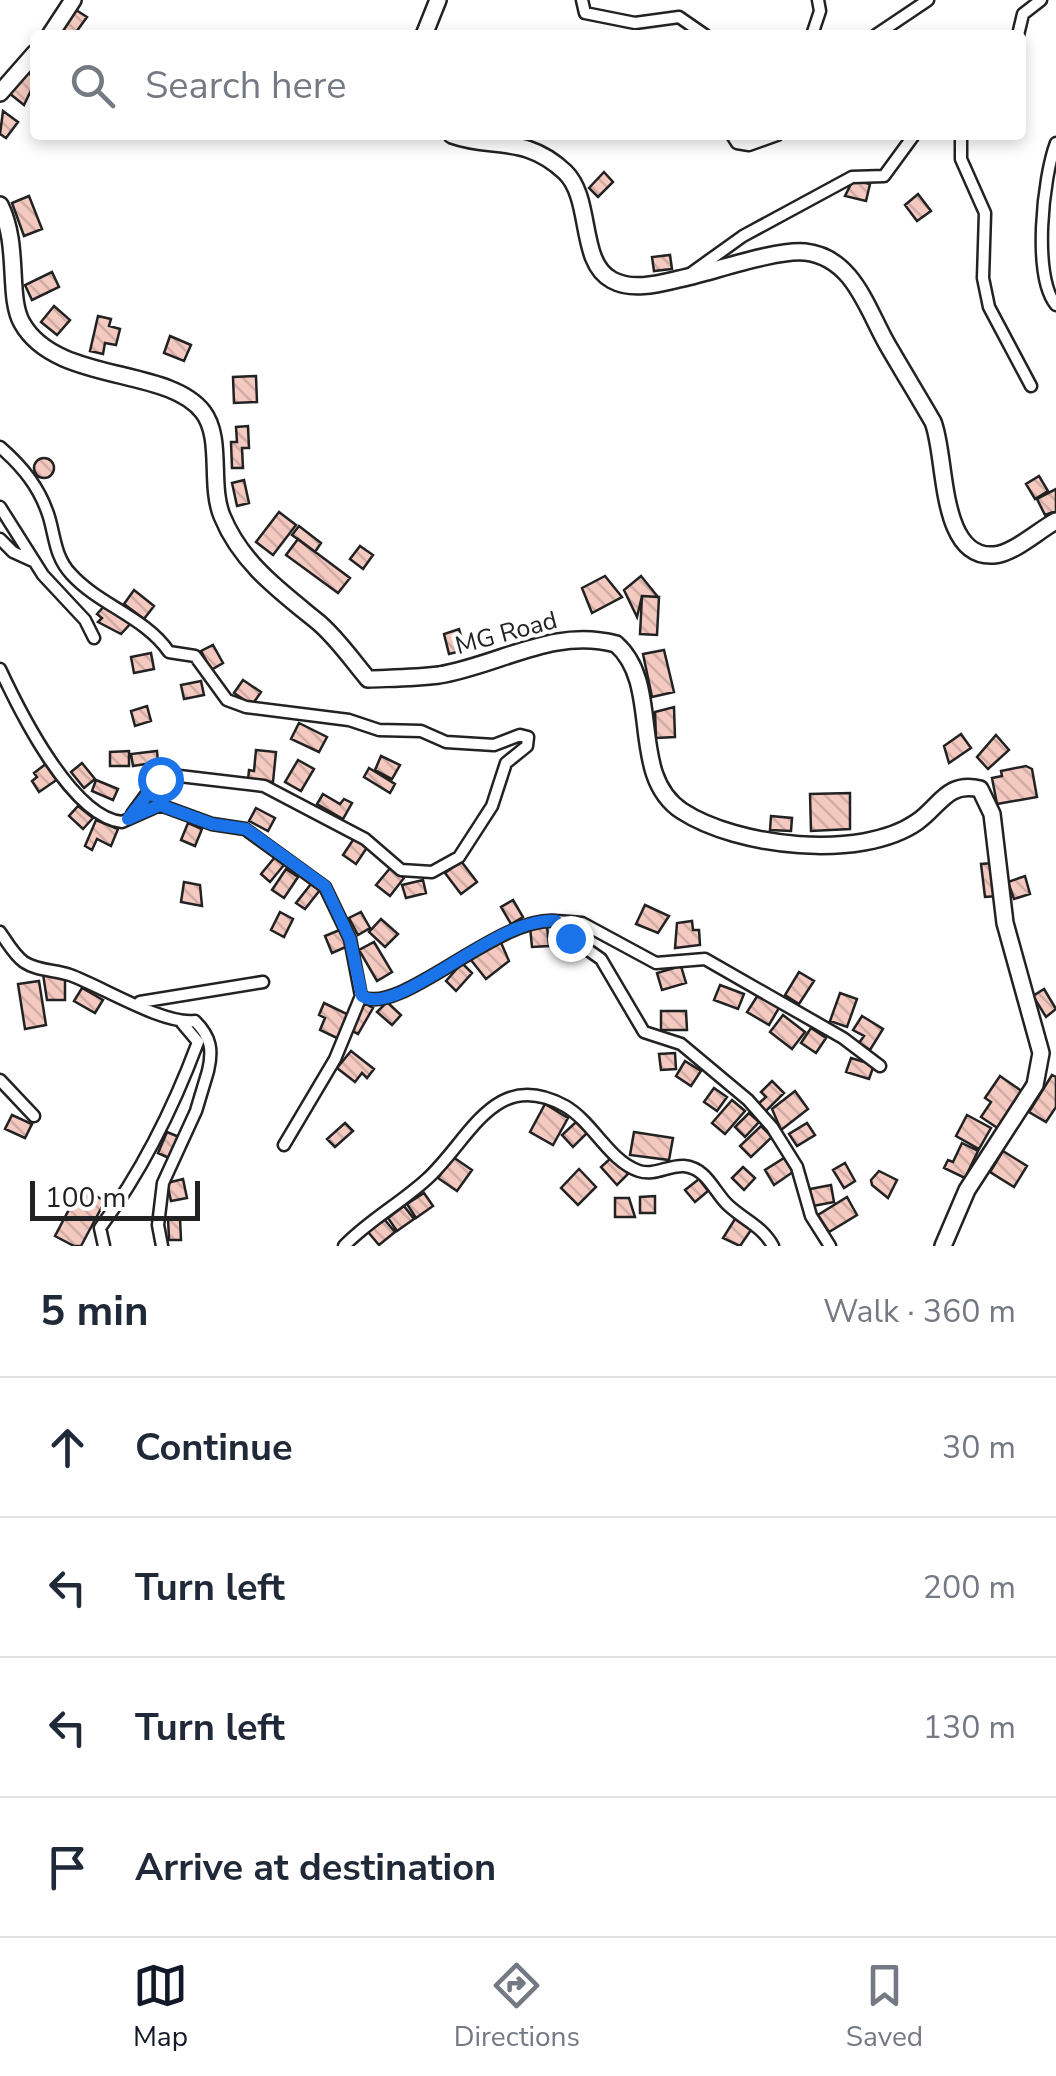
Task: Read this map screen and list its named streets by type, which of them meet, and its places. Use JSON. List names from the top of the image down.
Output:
{
  "streets": {
    "main road": ["MG Road"]
  },
  "scale_bar": "100 m",
  "page": {
    "search": "Search here",
    "scale": "100 m",
    "heading": ["5 min", "Walk · 360 m"],
    "list": [
      ["Continue", "30 m"],
      ["Turn left", "200 m"],
      ["Turn left", "130 m"],
      "Arrive at destination"
    ],
    "nav": ["Map", "Directions", "Saved"]
  }
}
